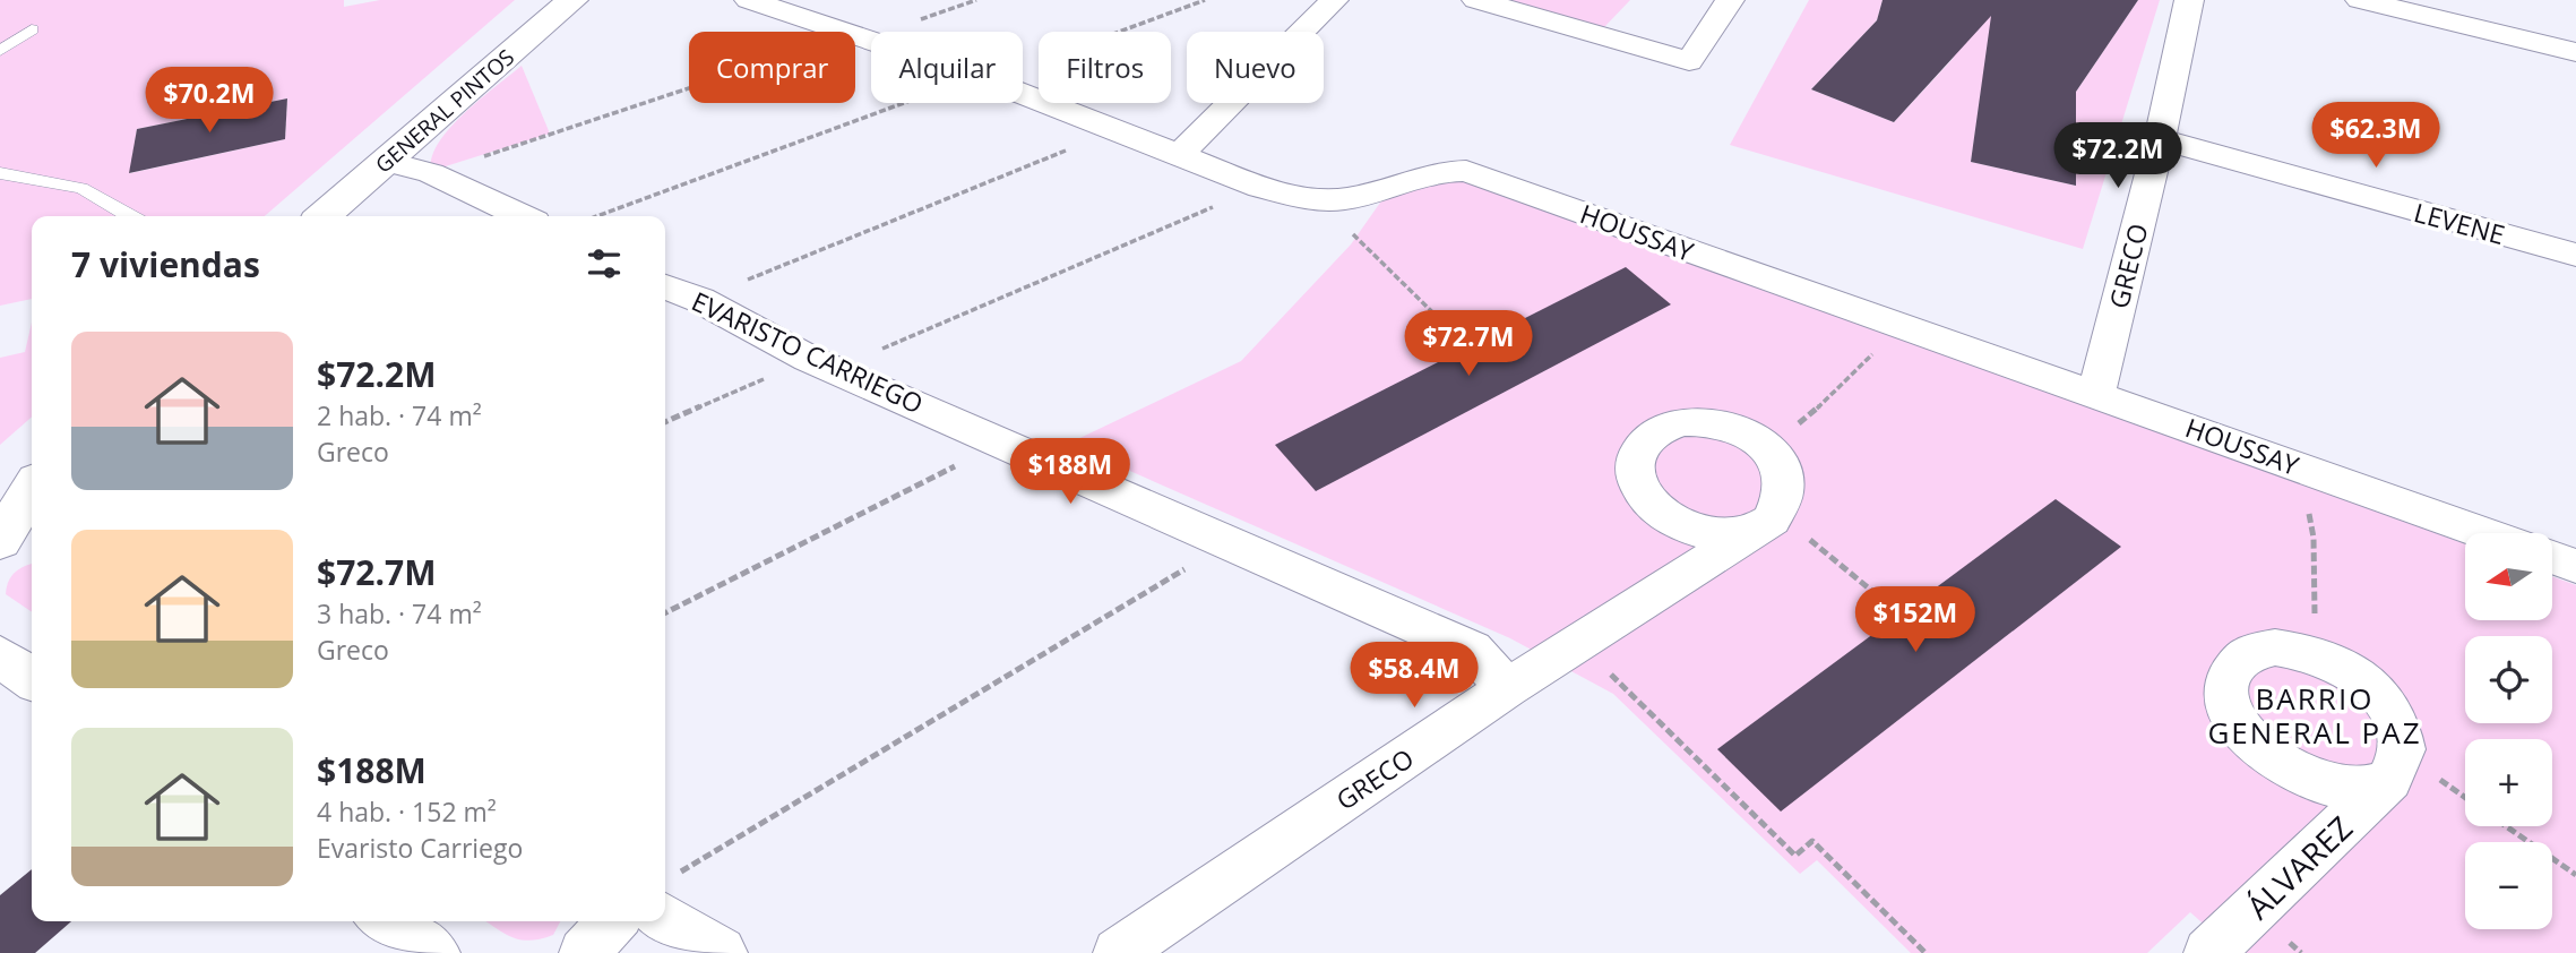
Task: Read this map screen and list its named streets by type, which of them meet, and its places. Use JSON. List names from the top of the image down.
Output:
{
  "streets": {
    "street": [
      "GENERAL PINTOS",
      "LEVENE",
      "HOUSSAY",
      "GRECO",
      "EVARISTO CARRIEGO",
      "ÁLVAREZ"
    ]
  },
  "crossings": [
    ["LEVENE", "GRECO"],
    ["HOUSSAY", "GRECO"],
    ["GRECO", "EVARISTO CARRIEGO"]
  ],
  "districts": ["BARRIO GENERAL PAZ"],
  "north": "left",
  "page": {
    "chip": [
      "Comprar",
      "Alquilar",
      "Filtros",
      "Nuevo"
    ],
    "price": [
      "$70.2M",
      "$62.3M",
      "$72.2M",
      "$72.7M",
      "$188M",
      "$152M",
      "$58.4M"
    ],
    "heading": "7 viviendas",
    "list": [
      {
        "name": "$72.2M",
        "note": "2 hab. · 74 m² · Greco"
      },
      {
        "name": "$72.7M",
        "note": "3 hab. · 74 m² · Greco"
      },
      {
        "name": "$188M",
        "note": "4 hab. · 152 m² · Evaristo Carriego"
      }
    ],
    "map_buttons": ["+", "−"]
  }
}
